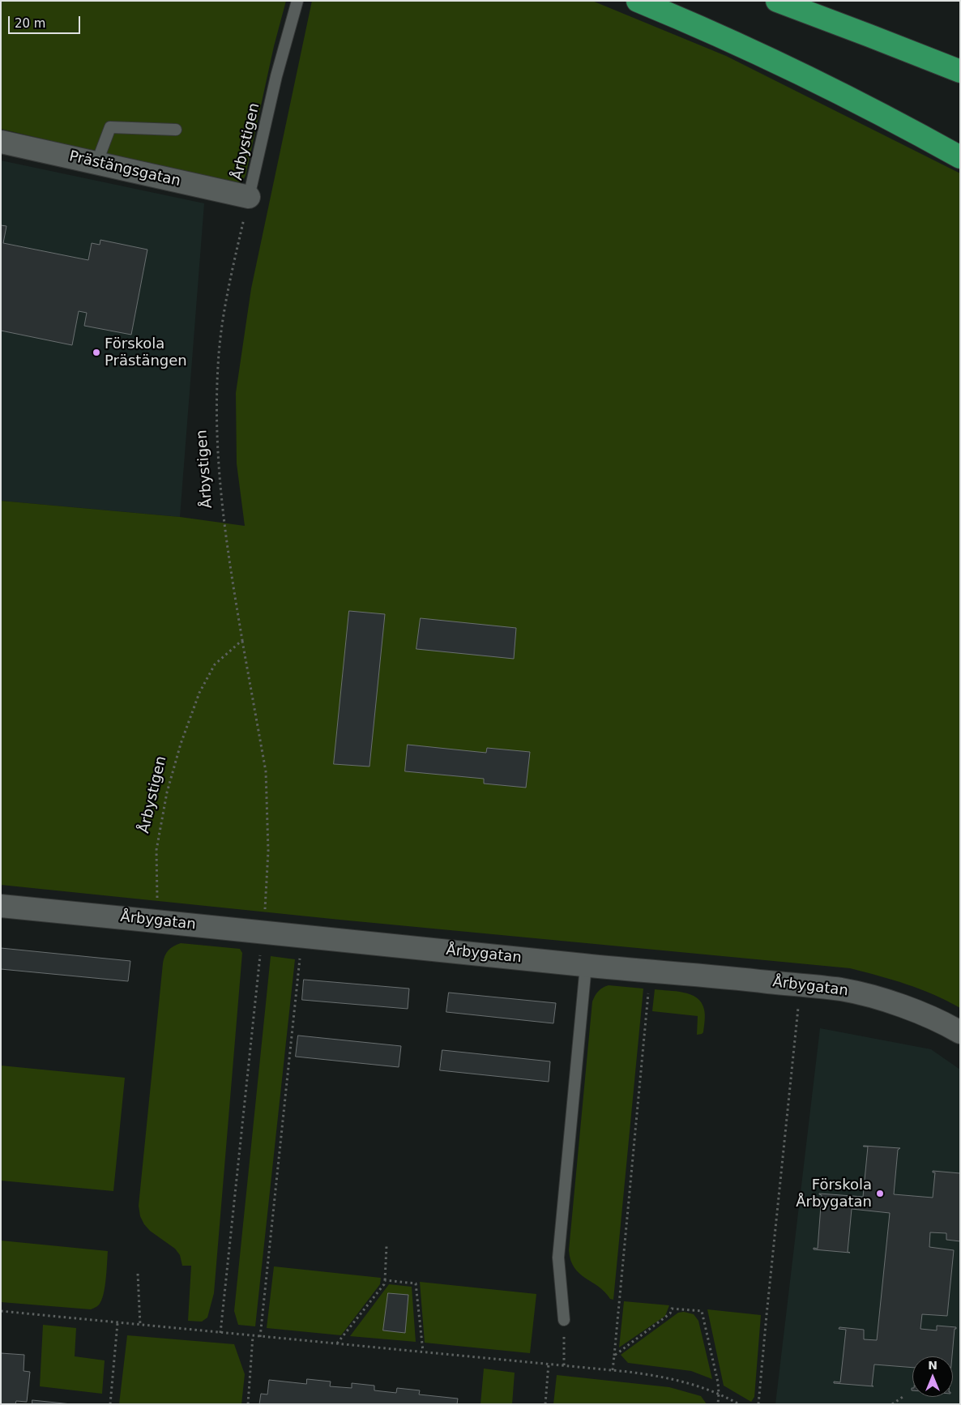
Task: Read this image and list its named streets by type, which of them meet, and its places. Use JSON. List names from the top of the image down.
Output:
{
  "streets": {
    "street": ["Prästängsgatan", "Årbygatan"],
    "lane": ["Årbystigen"]
  },
  "crossings": [
    ["Årbystigen", "Prästängsgatan"],
    ["Årbystigen", "Årbygatan"]
  ],
  "places": ["Förskola Prästängen", "Förskola Årbygatan"],
  "scale_bar": "20 m",
  "north": "top"
}
